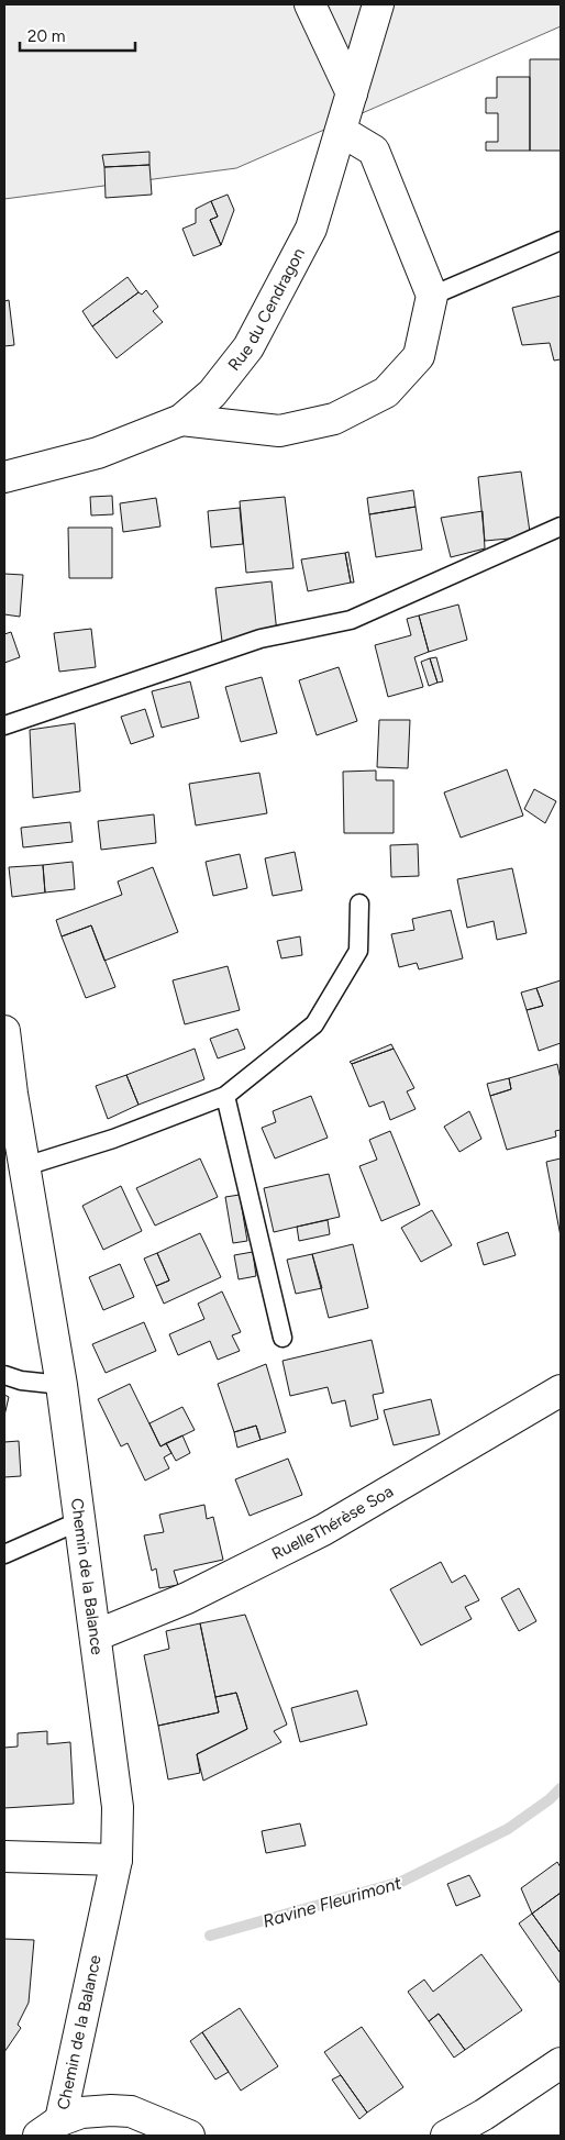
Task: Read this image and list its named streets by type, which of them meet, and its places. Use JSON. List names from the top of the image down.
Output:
{
  "streets": {
    "street": ["Rue du Cendragon", "RuelleThérèse Soa", "Chemin de la Balance"]
  },
  "crossings": [
    ["RuelleThérèse Soa", "Chemin de la Balance"]
  ],
  "water": ["Ravine Fleurimont"],
  "scale_bar": "20 m"
}
